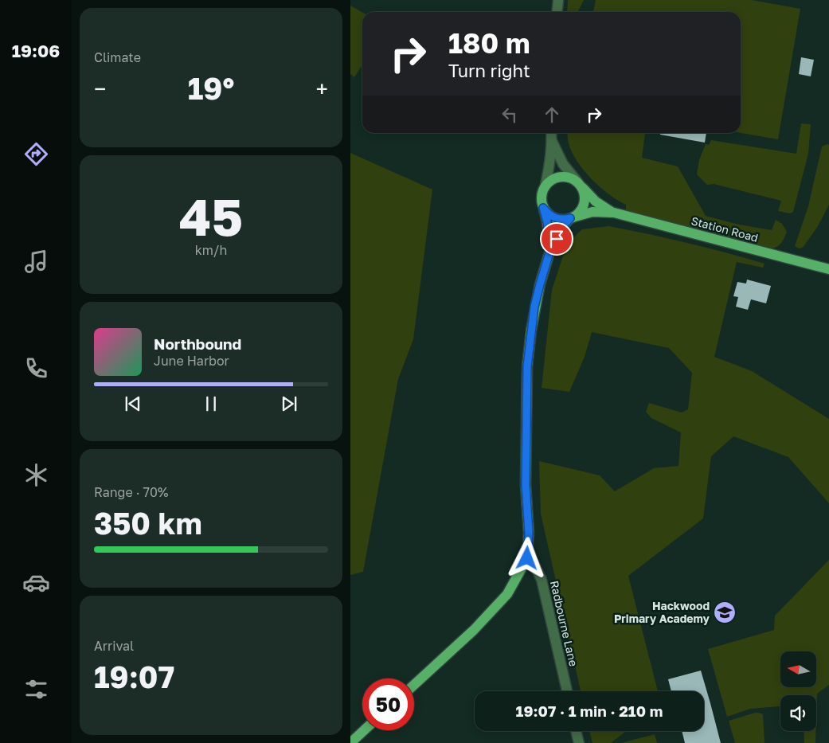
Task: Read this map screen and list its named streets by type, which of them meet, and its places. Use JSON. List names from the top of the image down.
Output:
{
  "streets": {
    "main road": ["Station Road"],
    "street": ["Radbourne Lane"]
  },
  "places": {
    "school or university": ["Hackwood Primary Academy"]
  },
  "north": "left",
  "page": {
    "tabs": "19:06",
    "tile": [
      "Climate",
      ["45", "km/h"],
      ["Range · 70%", "350 km"],
      ["Arrival", "19:07"]
    ],
    "turn": ["180 m", "Turn right"],
    "heat": ["−", "19°", "+"],
    "song": ["Northbound", "June Harbor"],
    "limit": "50",
    "trip": "19:07 · 1 min · 210 m"
  }
}
